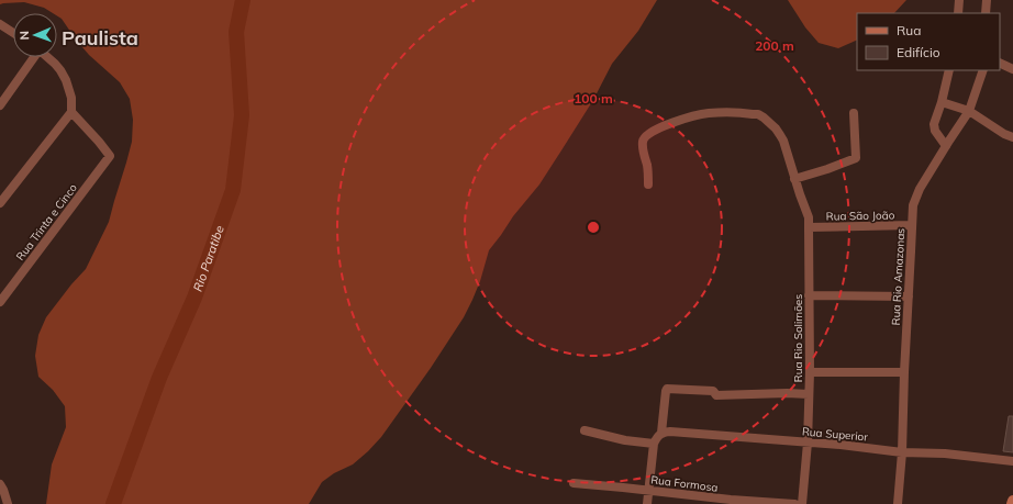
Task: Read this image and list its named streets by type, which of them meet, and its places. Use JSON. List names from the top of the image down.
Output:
{
  "streets": {
    "street": [
      "Rua São João",
      "Rua Trinta e Cinco",
      "Rua Rio Amazonas",
      "Rua Rio Solimões",
      "Rua Superior",
      "Rua Formosa"
    ]
  },
  "crossings": [
    ["Rua São João", "Rua Rio Amazonas"],
    ["Rua São João", "Rua Rio Solimões"],
    ["Rua Rio Amazonas", "Rua Superior"],
    ["Rua Rio Solimões", "Rua Superior"]
  ],
  "districts": ["Paulista"],
  "water": ["Rio Paratibe"],
  "legend": ["Rua", "Edifício"],
  "north": "left",
  "rings": ["200 m", "100 m"]
}
